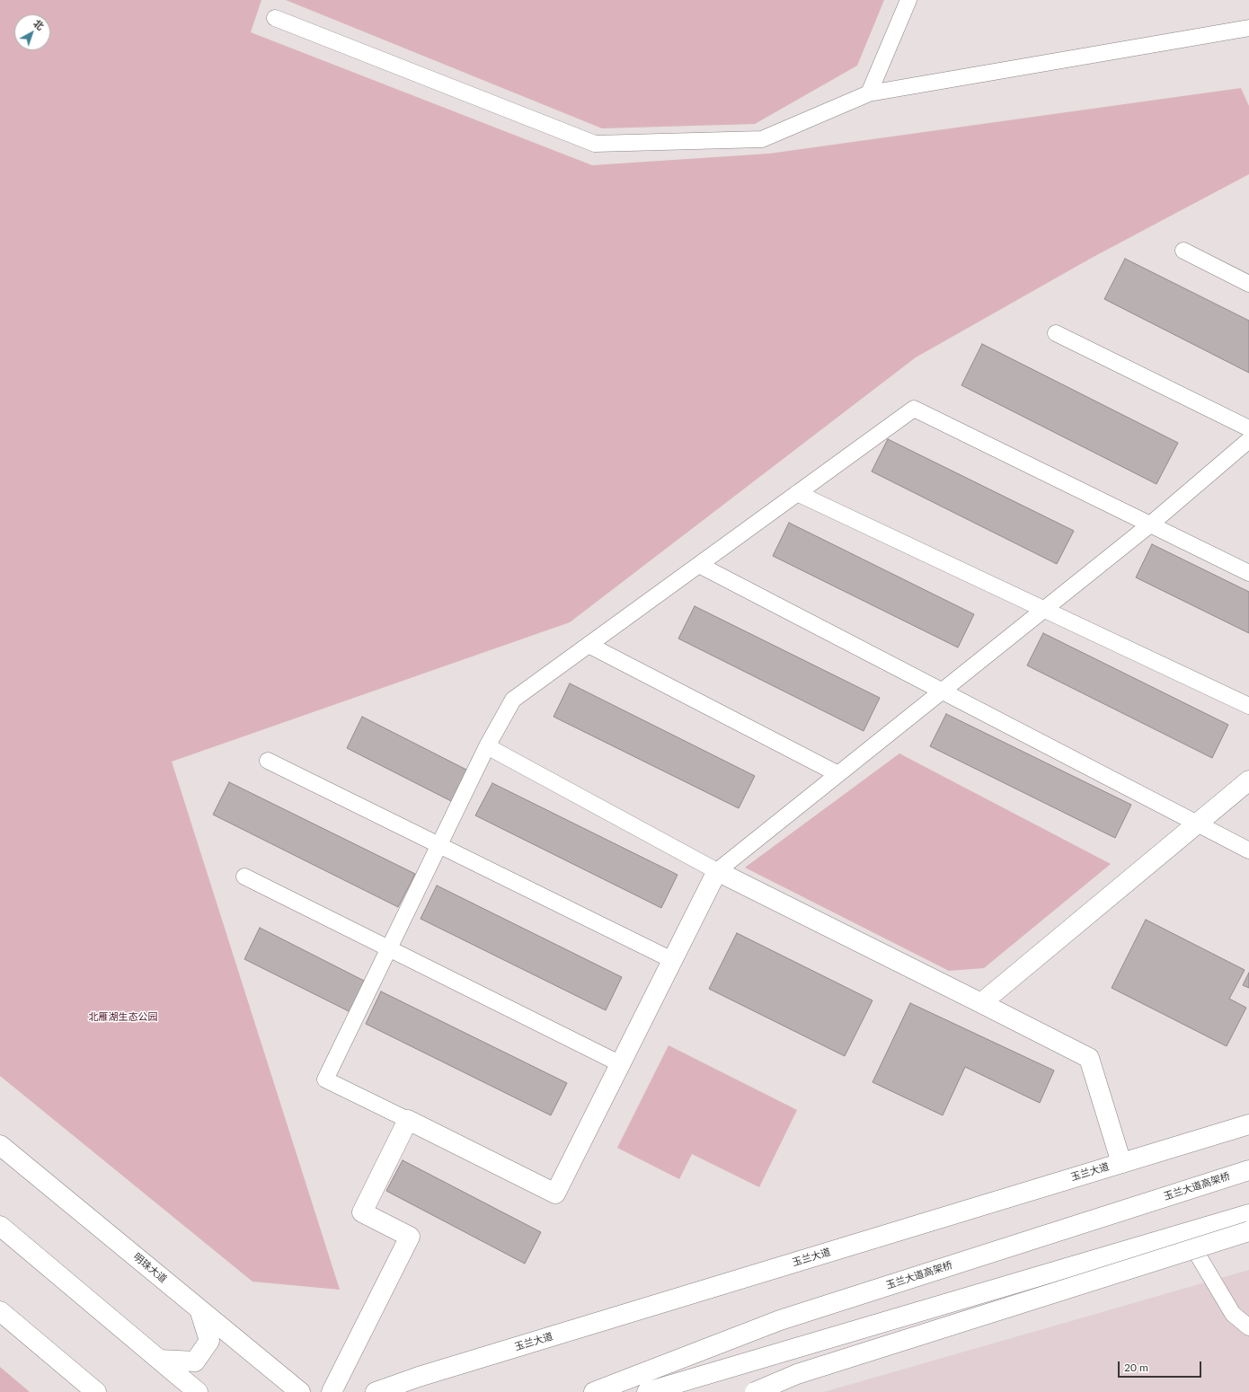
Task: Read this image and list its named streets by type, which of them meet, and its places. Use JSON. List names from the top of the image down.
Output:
{
  "streets": {
    "main road": ["玉兰大道", "玉兰大道高架桥", "明珠大道"]
  },
  "parks": ["北雁湖生态公园"],
  "scale_bar": "20 m",
  "north": "top right"
}
